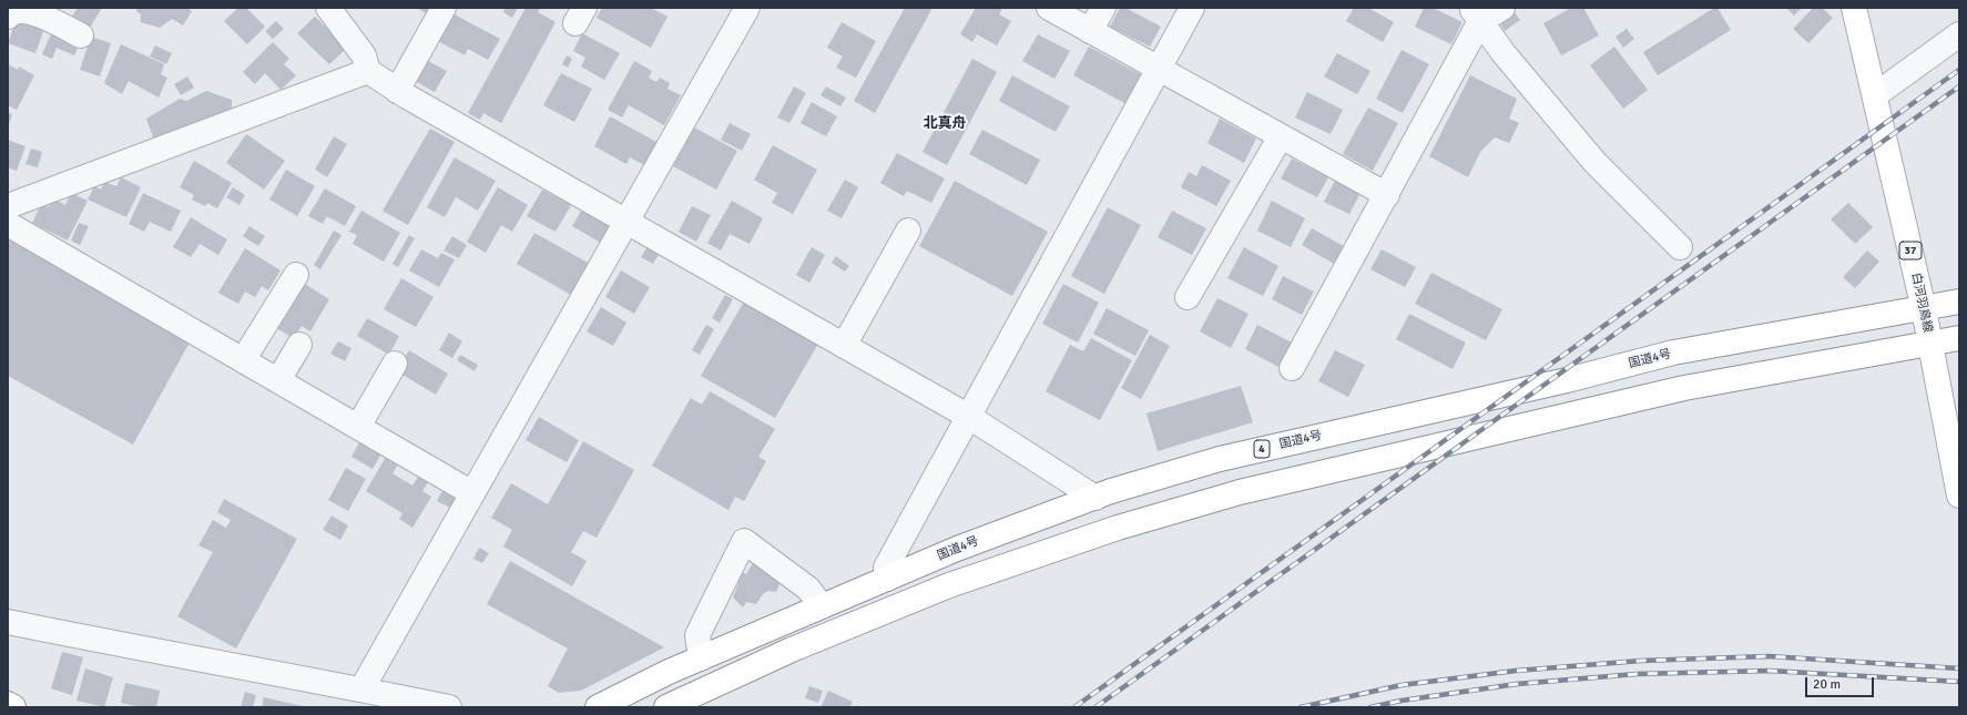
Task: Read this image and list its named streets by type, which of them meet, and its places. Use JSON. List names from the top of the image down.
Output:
{
  "streets": {
    "main road": [
      "37",
      "白河羽鳥線",
      "国道4号",
      "4"
    ]
  },
  "crossings": [
    ["白河羽鳥線", "国道4号"]
  ],
  "districts": ["北真舟"],
  "scale_bar": "20 m"
}
